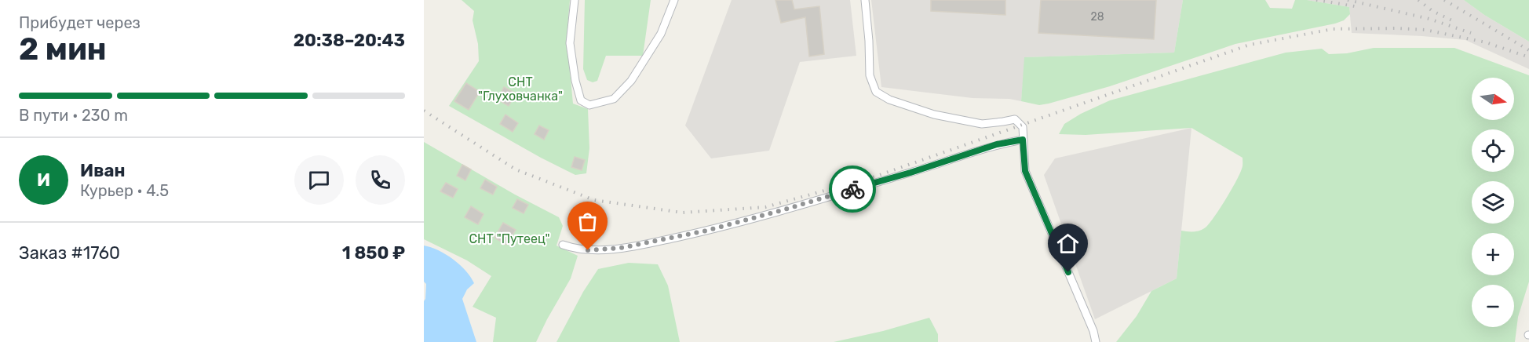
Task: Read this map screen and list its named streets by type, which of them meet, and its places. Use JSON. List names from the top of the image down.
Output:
{
  "parks": ["СНТ \"Глуховчанка\"", "СНТ \"Путеец\""],
  "house_numbers": ["28"],
  "north": "right",
  "page": {
    "heading": ["2 мин", "Прибудет через", "20:38–20:43"],
    "panel": [
      "Иван",
      "Курьер · 4.5",
      "Заказ #1760",
      "1 850 ₽"
    ],
    "map_buttons": ["+", "−"],
    "bar": "В пути · 230 m",
    "round": "И"
  }
}
